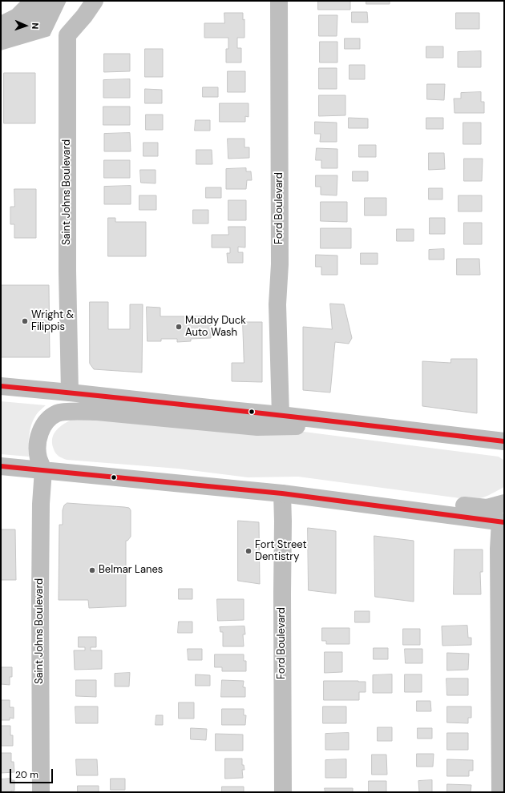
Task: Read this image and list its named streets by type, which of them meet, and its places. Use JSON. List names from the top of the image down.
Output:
{
  "streets": {
    "street": ["Saint Johns Boulevard", "Ford Boulevard"]
  },
  "places": [
    "Wright & Filippis",
    "Muddy Duck Auto Wash",
    "Fort Street Dentistry",
    "Belmar Lanes"
  ],
  "scale_bar": "20 m",
  "north": "right"
}
